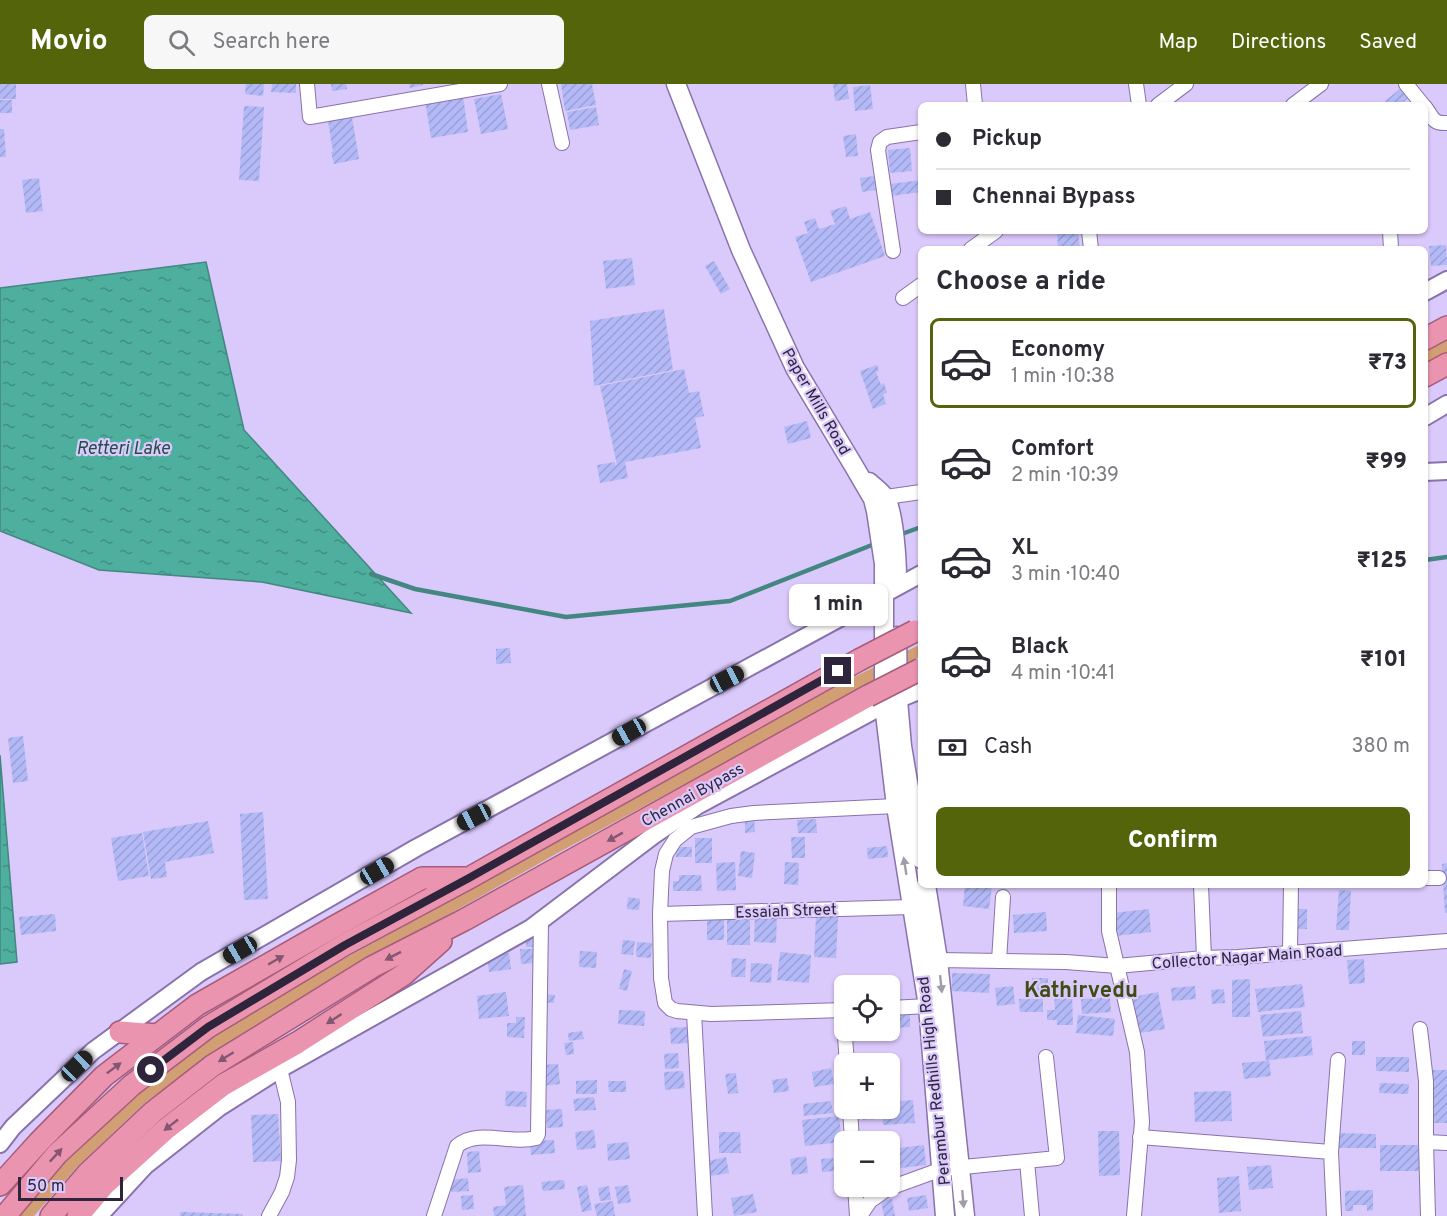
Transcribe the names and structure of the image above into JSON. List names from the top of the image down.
{
  "streets": {
    "highway": ["Chennai Bypass"],
    "main road": ["Paper Mills Road", "Perambur Redhills High Road"],
    "street": ["Essaiah Street", "Collector Nagar Main Road"]
  },
  "crossings": [
    ["Chennai Bypass", "Perambur Redhills High Road"],
    ["Essaiah Street", "Perambur Redhills High Road"],
    ["Collector Nagar Main Road", "Perambur Redhills High Road"]
  ],
  "districts": ["Kathirvedu"],
  "water": ["Retteri Lake"],
  "scale_bar": "50 m",
  "page": {
    "header": "Movio",
    "search": "Search here",
    "nav": ["Map", "Directions", "Saved"],
    "banner": ["Pickup", "Chennai Bypass"],
    "heading": "Choose a ride",
    "list": [
      {
        "name": "Economy",
        "note": "1 min · 10:38",
        "value": "₹73"
      },
      {
        "name": "Comfort",
        "note": "2 min · 10:39",
        "value": "₹99"
      },
      {
        "name": "XL",
        "note": "3 min · 10:40",
        "value": "₹125"
      },
      {
        "name": "Black",
        "note": "4 min · 10:41",
        "value": "₹101"
      }
    ],
    "bubble": "1 min",
    "pay": ["Cash", "380 m"],
    "buttons": "Confirm",
    "map_buttons": ["+", "−"],
    "scale": "50 m"
  }
}
